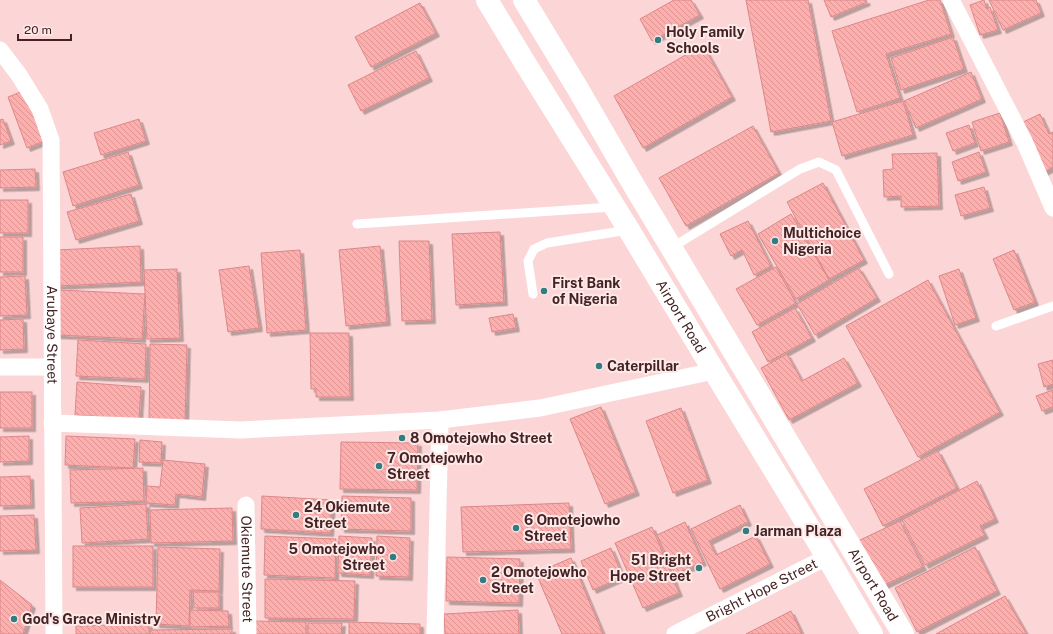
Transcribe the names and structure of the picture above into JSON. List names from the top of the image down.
{
  "streets": {
    "main road": ["Airport Road"],
    "street": ["Arubaye Street", "Okiemute Street", "Bright Hope Street"]
  },
  "crossings": [
    ["Airport Road", "Bright Hope Street"]
  ],
  "places": [
    "Holy Family Schools",
    "Multichoice Nigeria",
    "First Bank of Nigeria",
    "Caterpillar",
    "8 Omotejowho Street",
    "7 Omotejowho Street",
    "24 Okiemute Street",
    "6 Omotejowho Street",
    "Jarman Plaza",
    "5 Omotejowho Street",
    "51 Bright Hope Street",
    "2 Omotejowho Street",
    "God's Grace Ministry"
  ],
  "scale_bar": "20 m"
}
